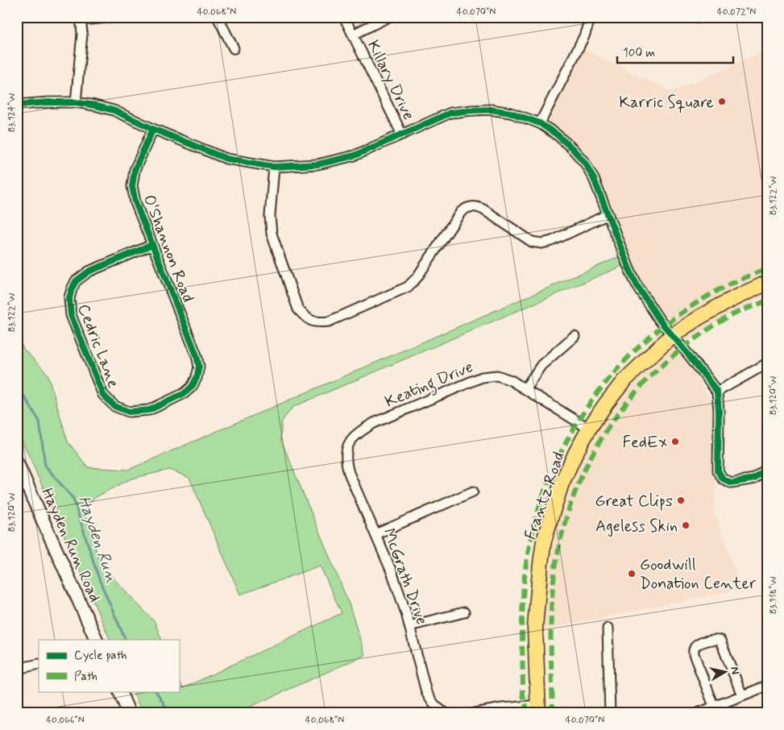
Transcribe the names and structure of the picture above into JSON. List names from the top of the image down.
{
  "streets": {
    "main road": ["Frantz Road", "Hayden Run Road"],
    "street": [
      "Killary Drive",
      "O'Shannon Road",
      "Cedric Lane",
      "Keating Drive",
      "McGrath Drive"
    ]
  },
  "crossings": [
    ["O'Shannon Road", "Cedric Lane"],
    ["Keating Drive", "Frantz Road"],
    ["Keating Drive", "McGrath Drive"]
  ],
  "water": ["Hayden Run"],
  "places": [
    "Karric Square",
    "FedEx",
    "Great Clips",
    "Ageless Skin",
    "Goodwill Donation Center"
  ],
  "legend": ["Cycle path", "Path"],
  "scale_bar": "100 m",
  "north": "right",
  "coordinates": [
    "40.068°N",
    "40.070°N",
    "40.072°N",
    "83.124°W",
    "83.122°W",
    "83.120°W",
    "83.118°W",
    "40.066°N"
  ]
}
